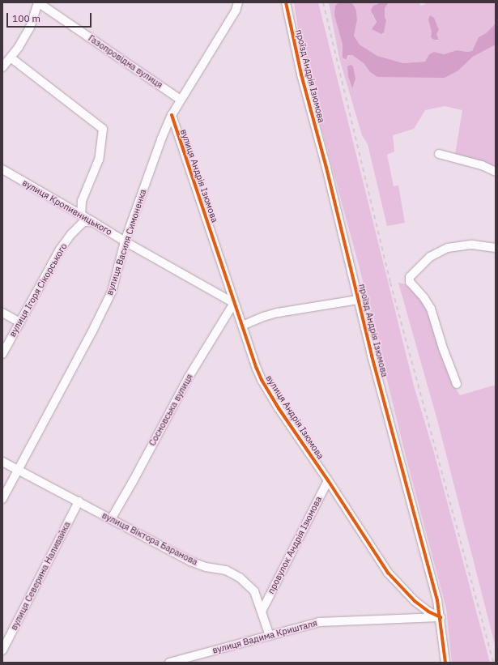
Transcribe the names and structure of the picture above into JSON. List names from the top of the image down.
{
  "streets": {
    "street": [
      "Газопровідна вулиця",
      "проїзд Андрія Ізюмова",
      "вулиця Андрія Ізюмова",
      "вулиця Кропивницького",
      "вулиця Василя Симоненка",
      "вулиця Ігоря Сікорського",
      "Сосновська вулиця",
      "вулиця Віктора Баранова",
      "провулок Андрія Ізюмова",
      "вулиця Северина Наливайка",
      "вулиця Вадима Кришталя"
    ]
  },
  "crossings": [
    ["Газопровідна вулиця", "вулиця Василя Симоненка"],
    ["проїзд Андрія Ізюмова", "вулиця Андрія Ізюмова"],
    ["проїзд Андрія Ізюмова", "вулиця Вадима Кришталя"],
    ["вулиця Андрія Ізюмова", "вулиця Кропивницького"],
    ["вулиця Андрія Ізюмова", "вулиця Василя Симоненка"],
    ["вулиця Андрія Ізюмова", "Сосновська вулиця"],
    ["вулиця Андрія Ізюмова", "провулок Андрія Ізюмова"],
    ["вулиця Андрія Ізюмова", "вулиця Вадима Кришталя"],
    ["вулиця Кропивницького", "вулиця Василя Симоненка"],
    ["вулиця Кропивницького", "вулиця Ігоря Сікорського"],
    ["вулиця Кропивницького", "Сосновська вулиця"],
    ["вулиця Василя Симоненка", "вулиця Віктора Баранова"],
    ["Сосновська вулиця", "вулиця Віктора Баранова"],
    ["вулиця Віктора Баранова", "провулок Андрія Ізюмова"],
    ["вулиця Віктора Баранова", "вулиця Северина Наливайка"],
    ["вулиця Віктора Баранова", "вулиця Вадима Кришталя"]
  ],
  "scale_bar": "100 m"
}
